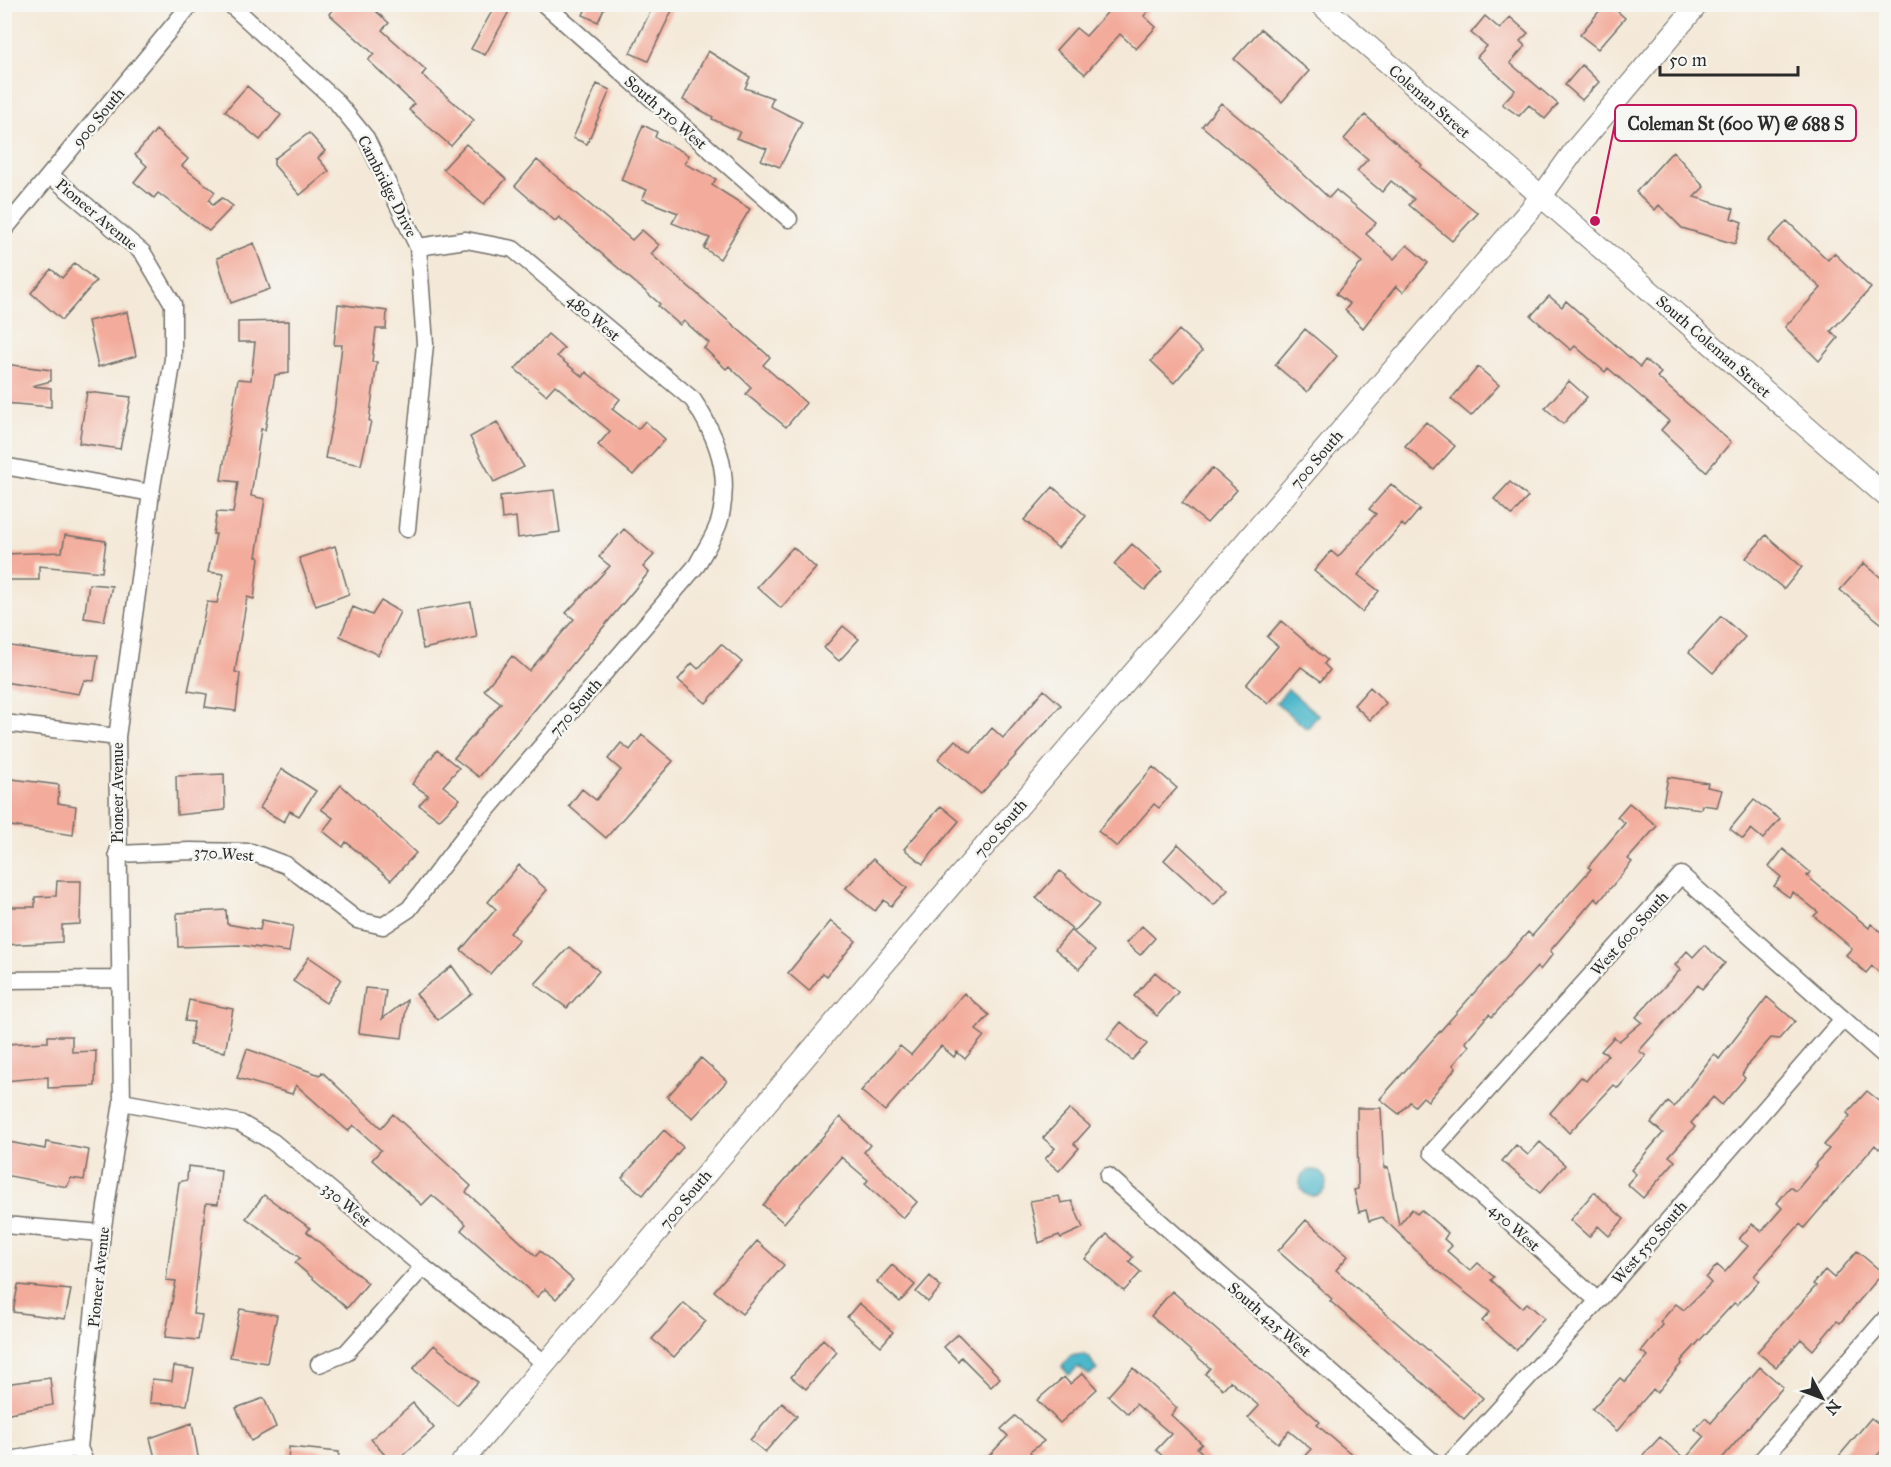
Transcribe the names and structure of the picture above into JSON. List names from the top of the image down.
{
  "streets": {
    "street": [
      "Coleman Street",
      "South 510 West",
      "900 South",
      "Cambridge Drive",
      "Pioneer Avenue",
      "480 West",
      "South Coleman Street",
      "700 South",
      "770 South",
      "370 West",
      "West 600 South",
      "330 West",
      "450 West",
      "West 550 South",
      "South 425 West"
    ]
  },
  "crossings": [
    ["Coleman Street", "South Coleman Street"],
    ["Coleman Street", "700 South"],
    ["900 South", "Pioneer Avenue"],
    ["Cambridge Drive", "480 West"],
    ["Pioneer Avenue", "370 West"],
    ["Pioneer Avenue", "330 West"],
    ["480 West", "770 South"],
    ["South Coleman Street", "700 South"],
    ["700 South", "330 West"],
    ["770 South", "370 West"],
    ["West 600 South", "450 West"],
    ["West 600 South", "West 550 South"],
    ["450 West", "West 550 South"]
  ],
  "places": ["Coleman St (600 W) @ 688 S"],
  "scale_bar": "50 m",
  "north": "bottom right"
}
